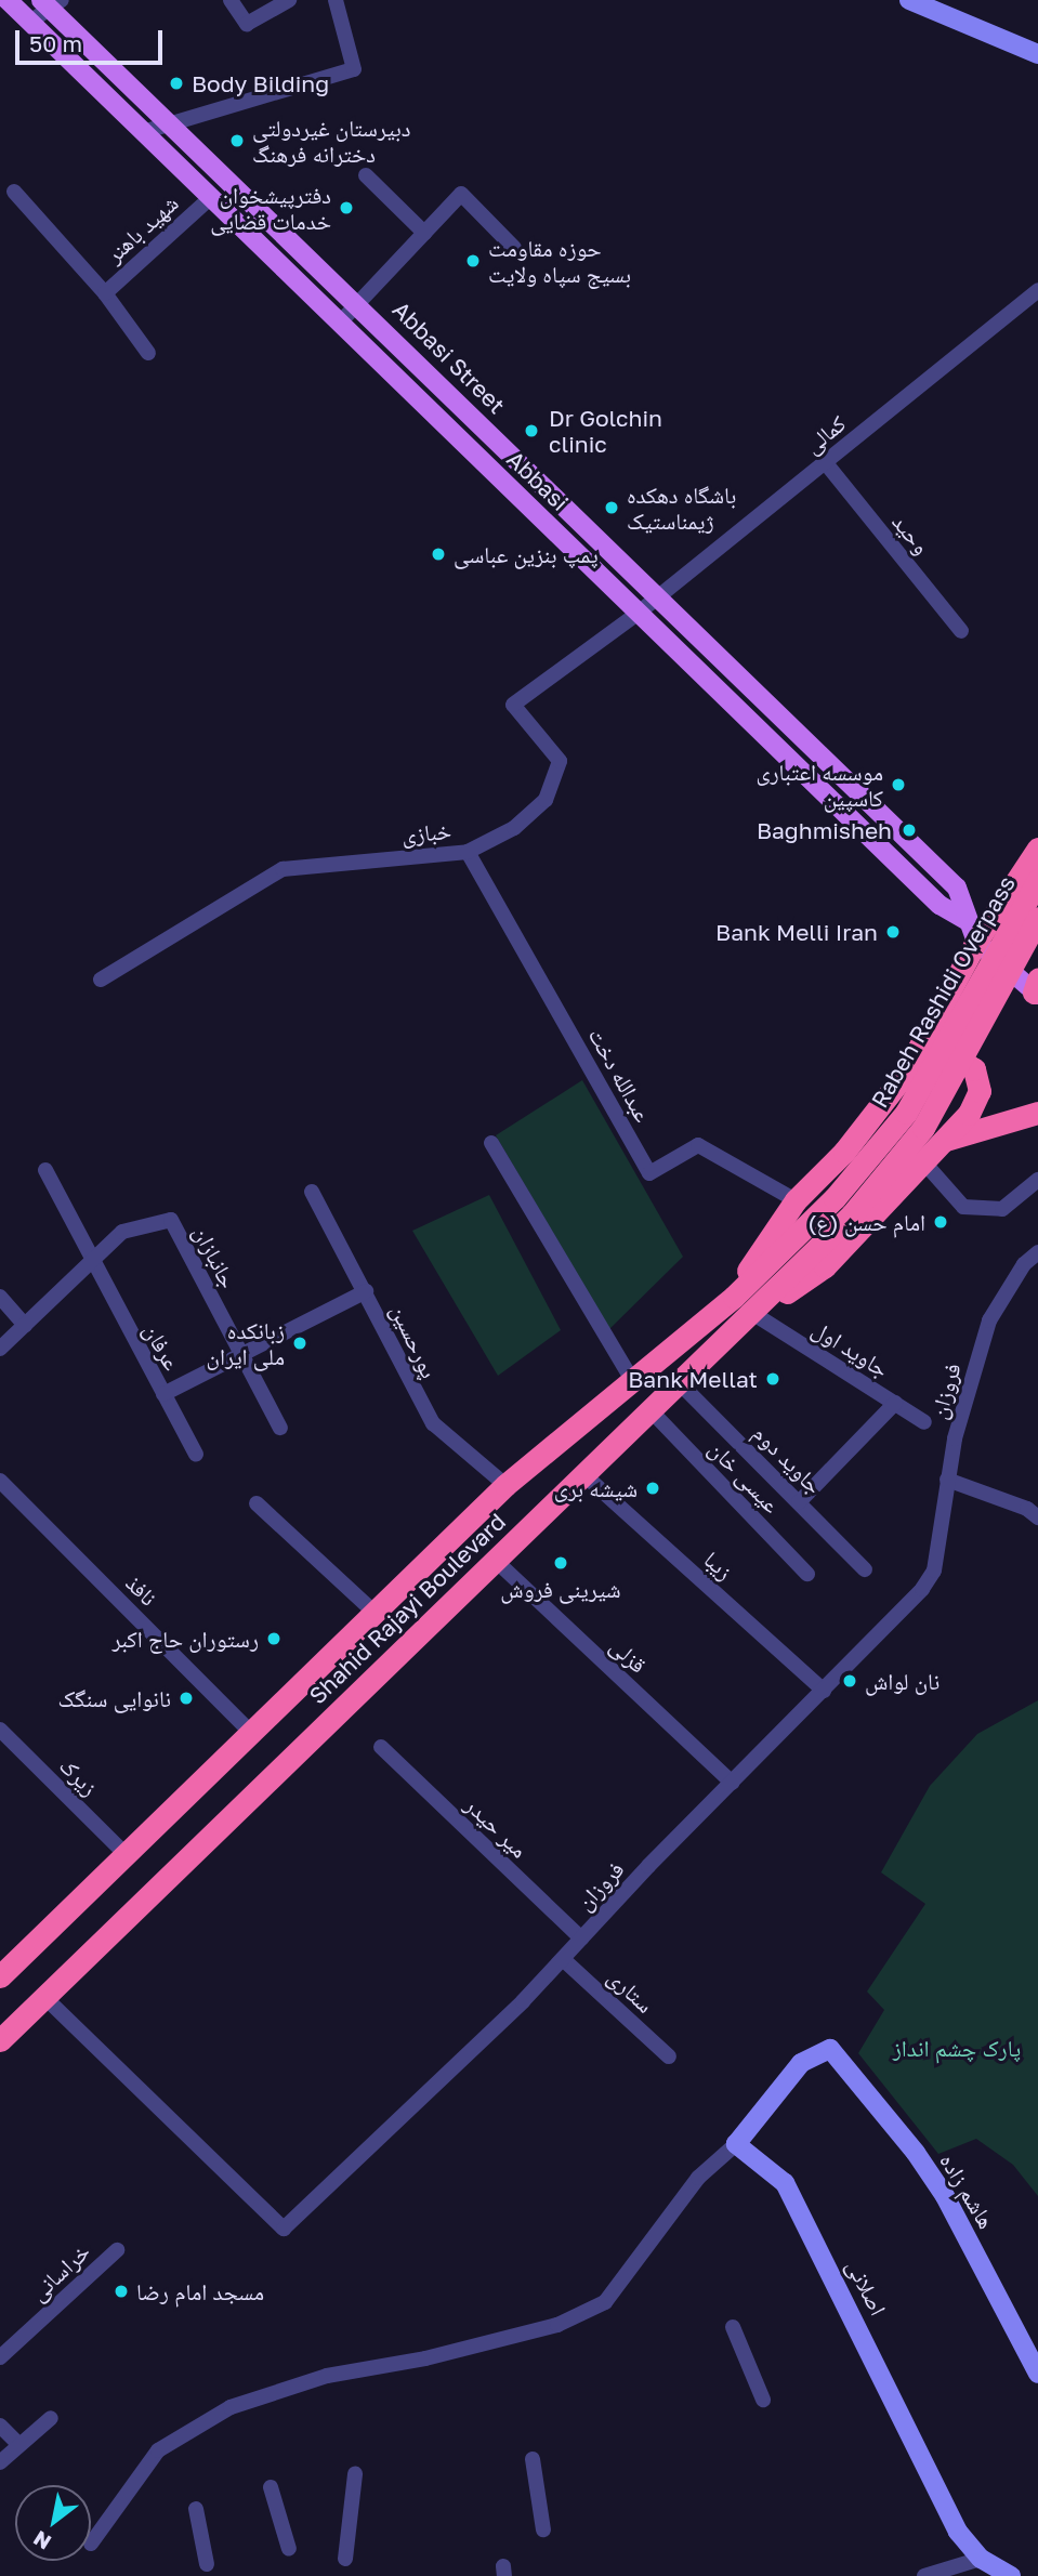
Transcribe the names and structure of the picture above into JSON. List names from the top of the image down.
{
  "streets": {
    "highway": ["Rabeh Rashidi Overpass", "Shahid Rajayi Boulevard"],
    "main road": ["Abbasi Street", "Abbasi"],
    "street": [
      "شهید باهنر",
      "کمالی",
      "وحید",
      "خبازی",
      "عبدالله دخت",
      "جانبازان",
      "پورحسین",
      "عرفان",
      "جاوید اول",
      "فروزان",
      "جاوید دوم",
      "عیسی خان",
      "زیبا",
      "نافذ",
      "قزلی",
      "زیرک",
      "میر حیدر",
      "ستاری",
      "هاشم زاده",
      "خراسانی",
      "اصلانی"
    ]
  },
  "crossings": [
    ["شهید باهنر", "Abbasi"],
    ["Abbasi Street", "کمالی"],
    ["Abbasi Street", "Abbasi"],
    ["کمالی", "Abbasi"],
    ["کمالی", "وحید"],
    ["کمالی", "خبازی"],
    ["Abbasi", "خبازی"],
    ["خبازی", "عبدالله دخت"],
    ["Rabeh Rashidi Overpass", "Shahid Rajayi Boulevard"],
    ["جانبازان", "عرفان"],
    ["پورحسین", "Shahid Rajayi Boulevard"],
    ["جاوید اول", "Shahid Rajayi Boulevard"],
    ["فروزان", "زیبا"],
    ["فروزان", "Shahid Rajayi Boulevard"],
    ["فروزان", "قزلی"],
    ["فروزان", "میر حیدر"],
    ["فروزان", "ستاری"],
    ["جاوید دوم", "Shahid Rajayi Boulevard"],
    ["عیسی خان", "Shahid Rajayi Boulevard"],
    ["زیبا", "Shahid Rajayi Boulevard"],
    ["نافذ", "Shahid Rajayi Boulevard"],
    ["Shahid Rajayi Boulevard", "قزلی"],
    ["Shahid Rajayi Boulevard", "زیرک"],
    ["هاشم زاده", "اصلانی"]
  ],
  "parks": ["پارک چشم انداز"],
  "places": [
    "Body Bilding",
    "دبیرستان غیردولتی دخترانه فرهنگ",
    "دفترپیشخوان خدمات قضایی",
    "حوزه مقاومت بسیج سپاه ولایت",
    "Dr Golchin clinic",
    "باشگاه دهکده ژیمناستیک",
    "پمپ بنزین عباسی",
    "موسسه اعتباری کاسپین",
    "Baghmisheh",
    "Bank Melli Iran",
    "امام حسن (ع)",
    "زبانکده ملی ایران",
    "Bank Mellat",
    "شیشه بری",
    "شیرینی فروش",
    "رستوران حاج اکبر",
    "نان لواش",
    "نانوایی سنگک",
    "مسجد امام رضا"
  ],
  "scale_bar": "50 m",
  "north": "bottom left"
}
